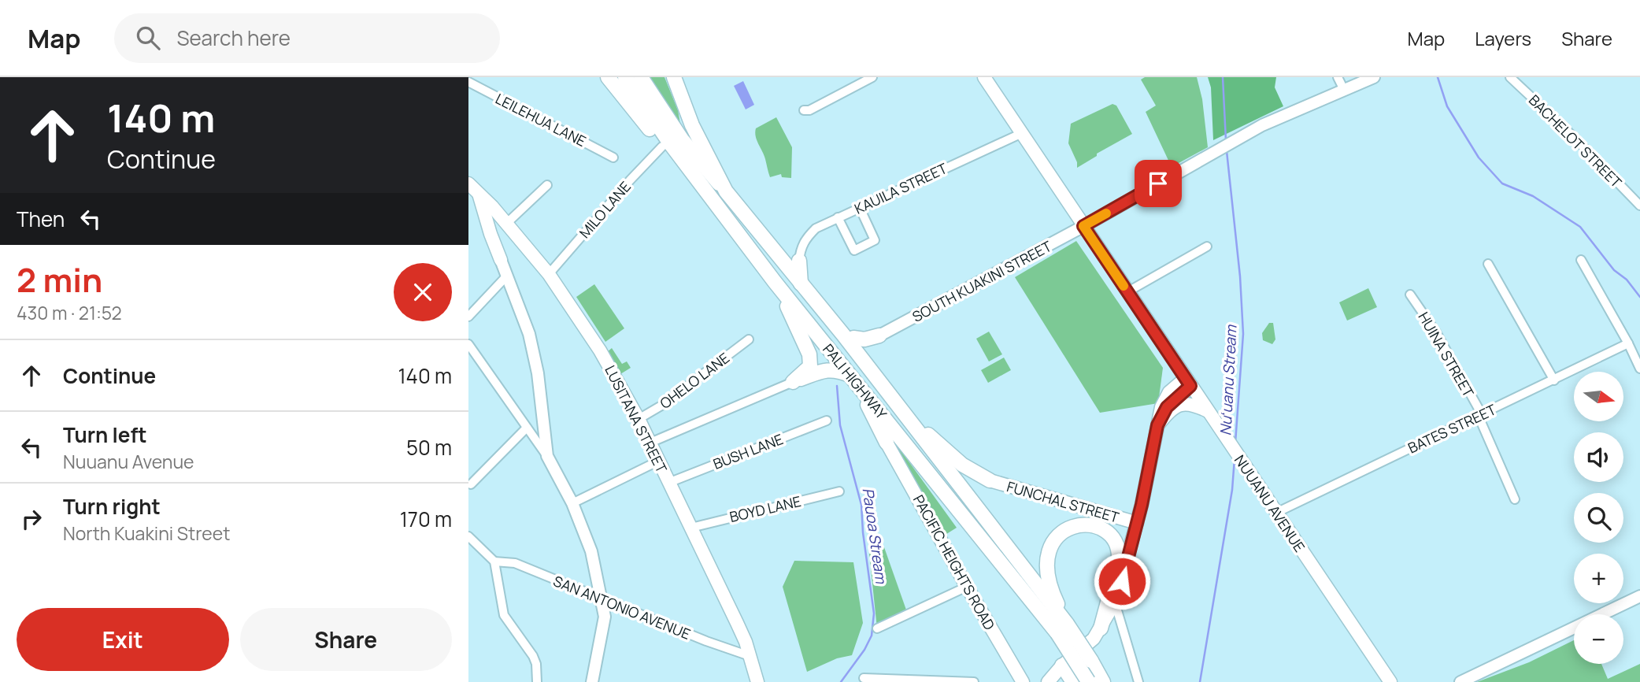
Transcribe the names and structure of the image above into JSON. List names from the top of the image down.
{
  "streets": {
    "main road": [
      "PALI HIGHWAY",
      "LUSITANA STREET",
      "FUNCHAL STREET",
      "NUUANU AVENUE",
      "PACIFIC HEIGHTS ROAD"
    ],
    "street": [
      "LEILEHUA LANE",
      "BACHELOT STREET",
      "KAUILA STREET",
      "MILO LANE",
      "SOUTH KUAKINI STREET",
      "HUINA STREET",
      "OHELO LANE",
      "BATES STREET",
      "BUSH LANE",
      "BOYD LANE",
      "SAN ANTONIO AVENUE"
    ]
  },
  "crossings": [
    ["KAUILA STREET", "NUUANU AVENUE"],
    ["MILO LANE", "LUSITANA STREET"],
    ["SOUTH KUAKINI STREET", "NUUANU AVENUE"],
    ["HUINA STREET", "BATES STREET"],
    ["OHELO LANE", "LUSITANA STREET"],
    ["LUSITANA STREET", "BUSH LANE"],
    ["LUSITANA STREET", "BOYD LANE"],
    ["LUSITANA STREET", "SAN ANTONIO AVENUE"],
    ["BATES STREET", "NUUANU AVENUE"]
  ],
  "water": ["Nuʻuanu Stream", "Pauoa Stream"],
  "north": "right",
  "page": {
    "header": "Map",
    "search": "Search here",
    "nav": ["Map", "Layers", "Share"],
    "turn": ["140 m", "Continue"],
    "then": "Then",
    "heading": ["2 min", "430 m · 21:52"],
    "list": [
      {
        "name": "Continue",
        "value": "140 m"
      },
      {
        "name": "Turn left",
        "note": "Nuuanu Avenue",
        "value": "50 m"
      },
      {
        "name": "Turn right",
        "note": "North Kuakini Street",
        "value": "170 m"
      }
    ],
    "map_buttons": ["+", "−"],
    "buttons": ["Exit", "Share"]
  }
}
